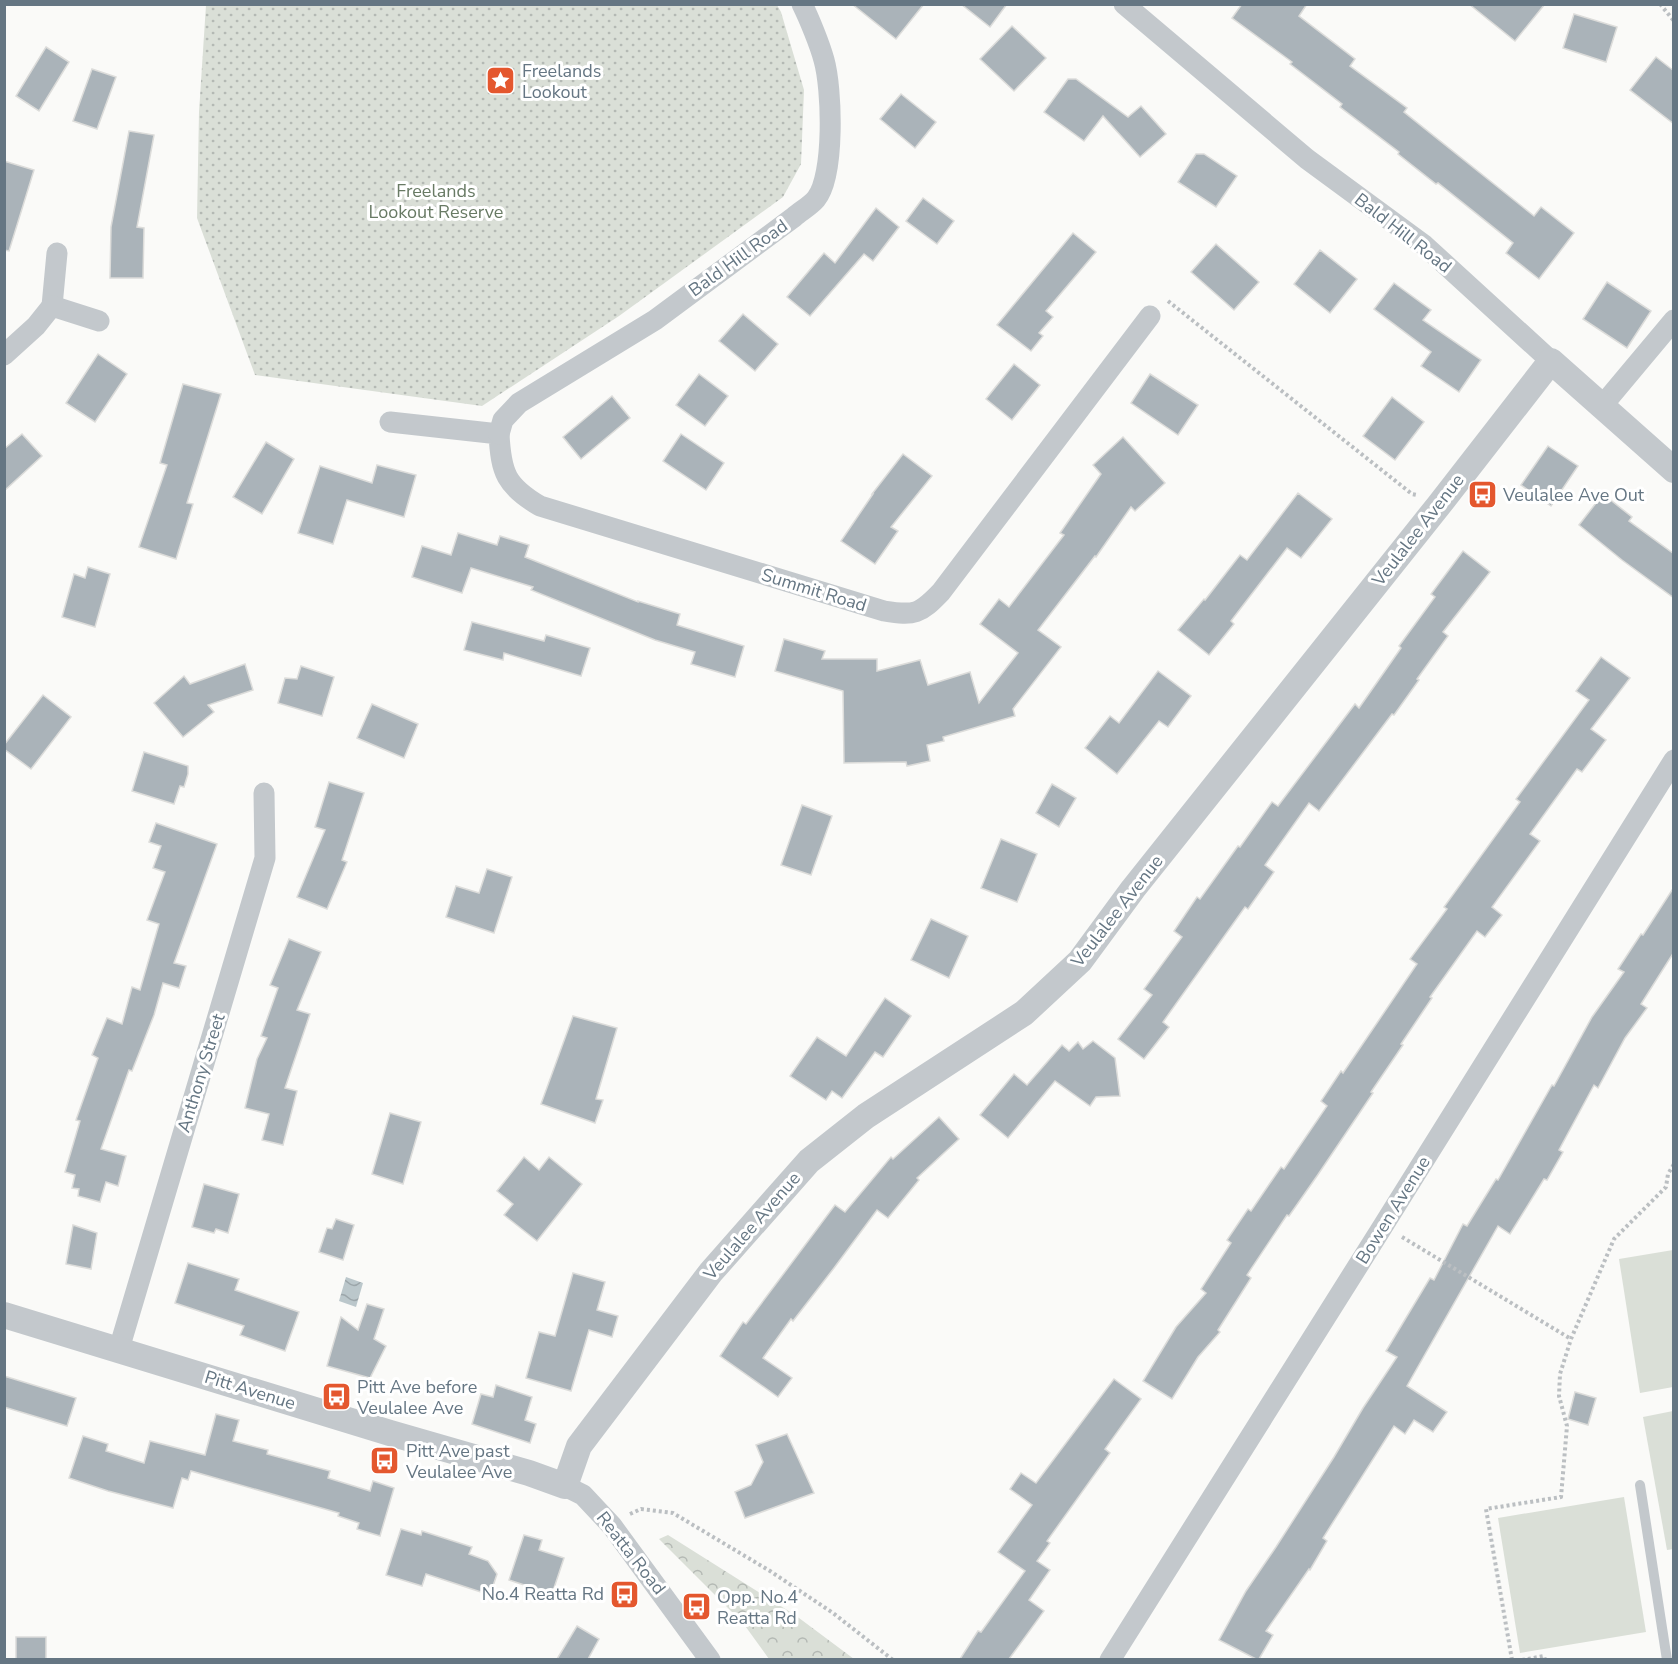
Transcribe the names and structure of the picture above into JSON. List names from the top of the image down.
{
  "streets": {
    "street": [
      "Bald Hill Road",
      "Veulalee Avenue",
      "Summit Road",
      "Anthony Street",
      "Bowen Avenue",
      "Pitt Avenue",
      "Reatta Road"
    ]
  },
  "crossings": [
    ["Bald Hill Road", "Veulalee Avenue"],
    ["Bald Hill Road", "Summit Road"],
    ["Veulalee Avenue", "Pitt Avenue"],
    ["Veulalee Avenue", "Reatta Road"],
    ["Anthony Street", "Pitt Avenue"],
    ["Pitt Avenue", "Reatta Road"]
  ],
  "parks": ["Freelands Lookout Reserve"],
  "places": {
    "place": ["Freelands Lookout"],
    "bus stop": [
      "Veulalee Ave Out",
      "Pitt Ave before Veulalee Ave",
      "Pitt Ave past Veulalee Ave",
      "No.4 Reatta Rd",
      "Opp. No.4 Reatta Rd"
    ]
  }
}
